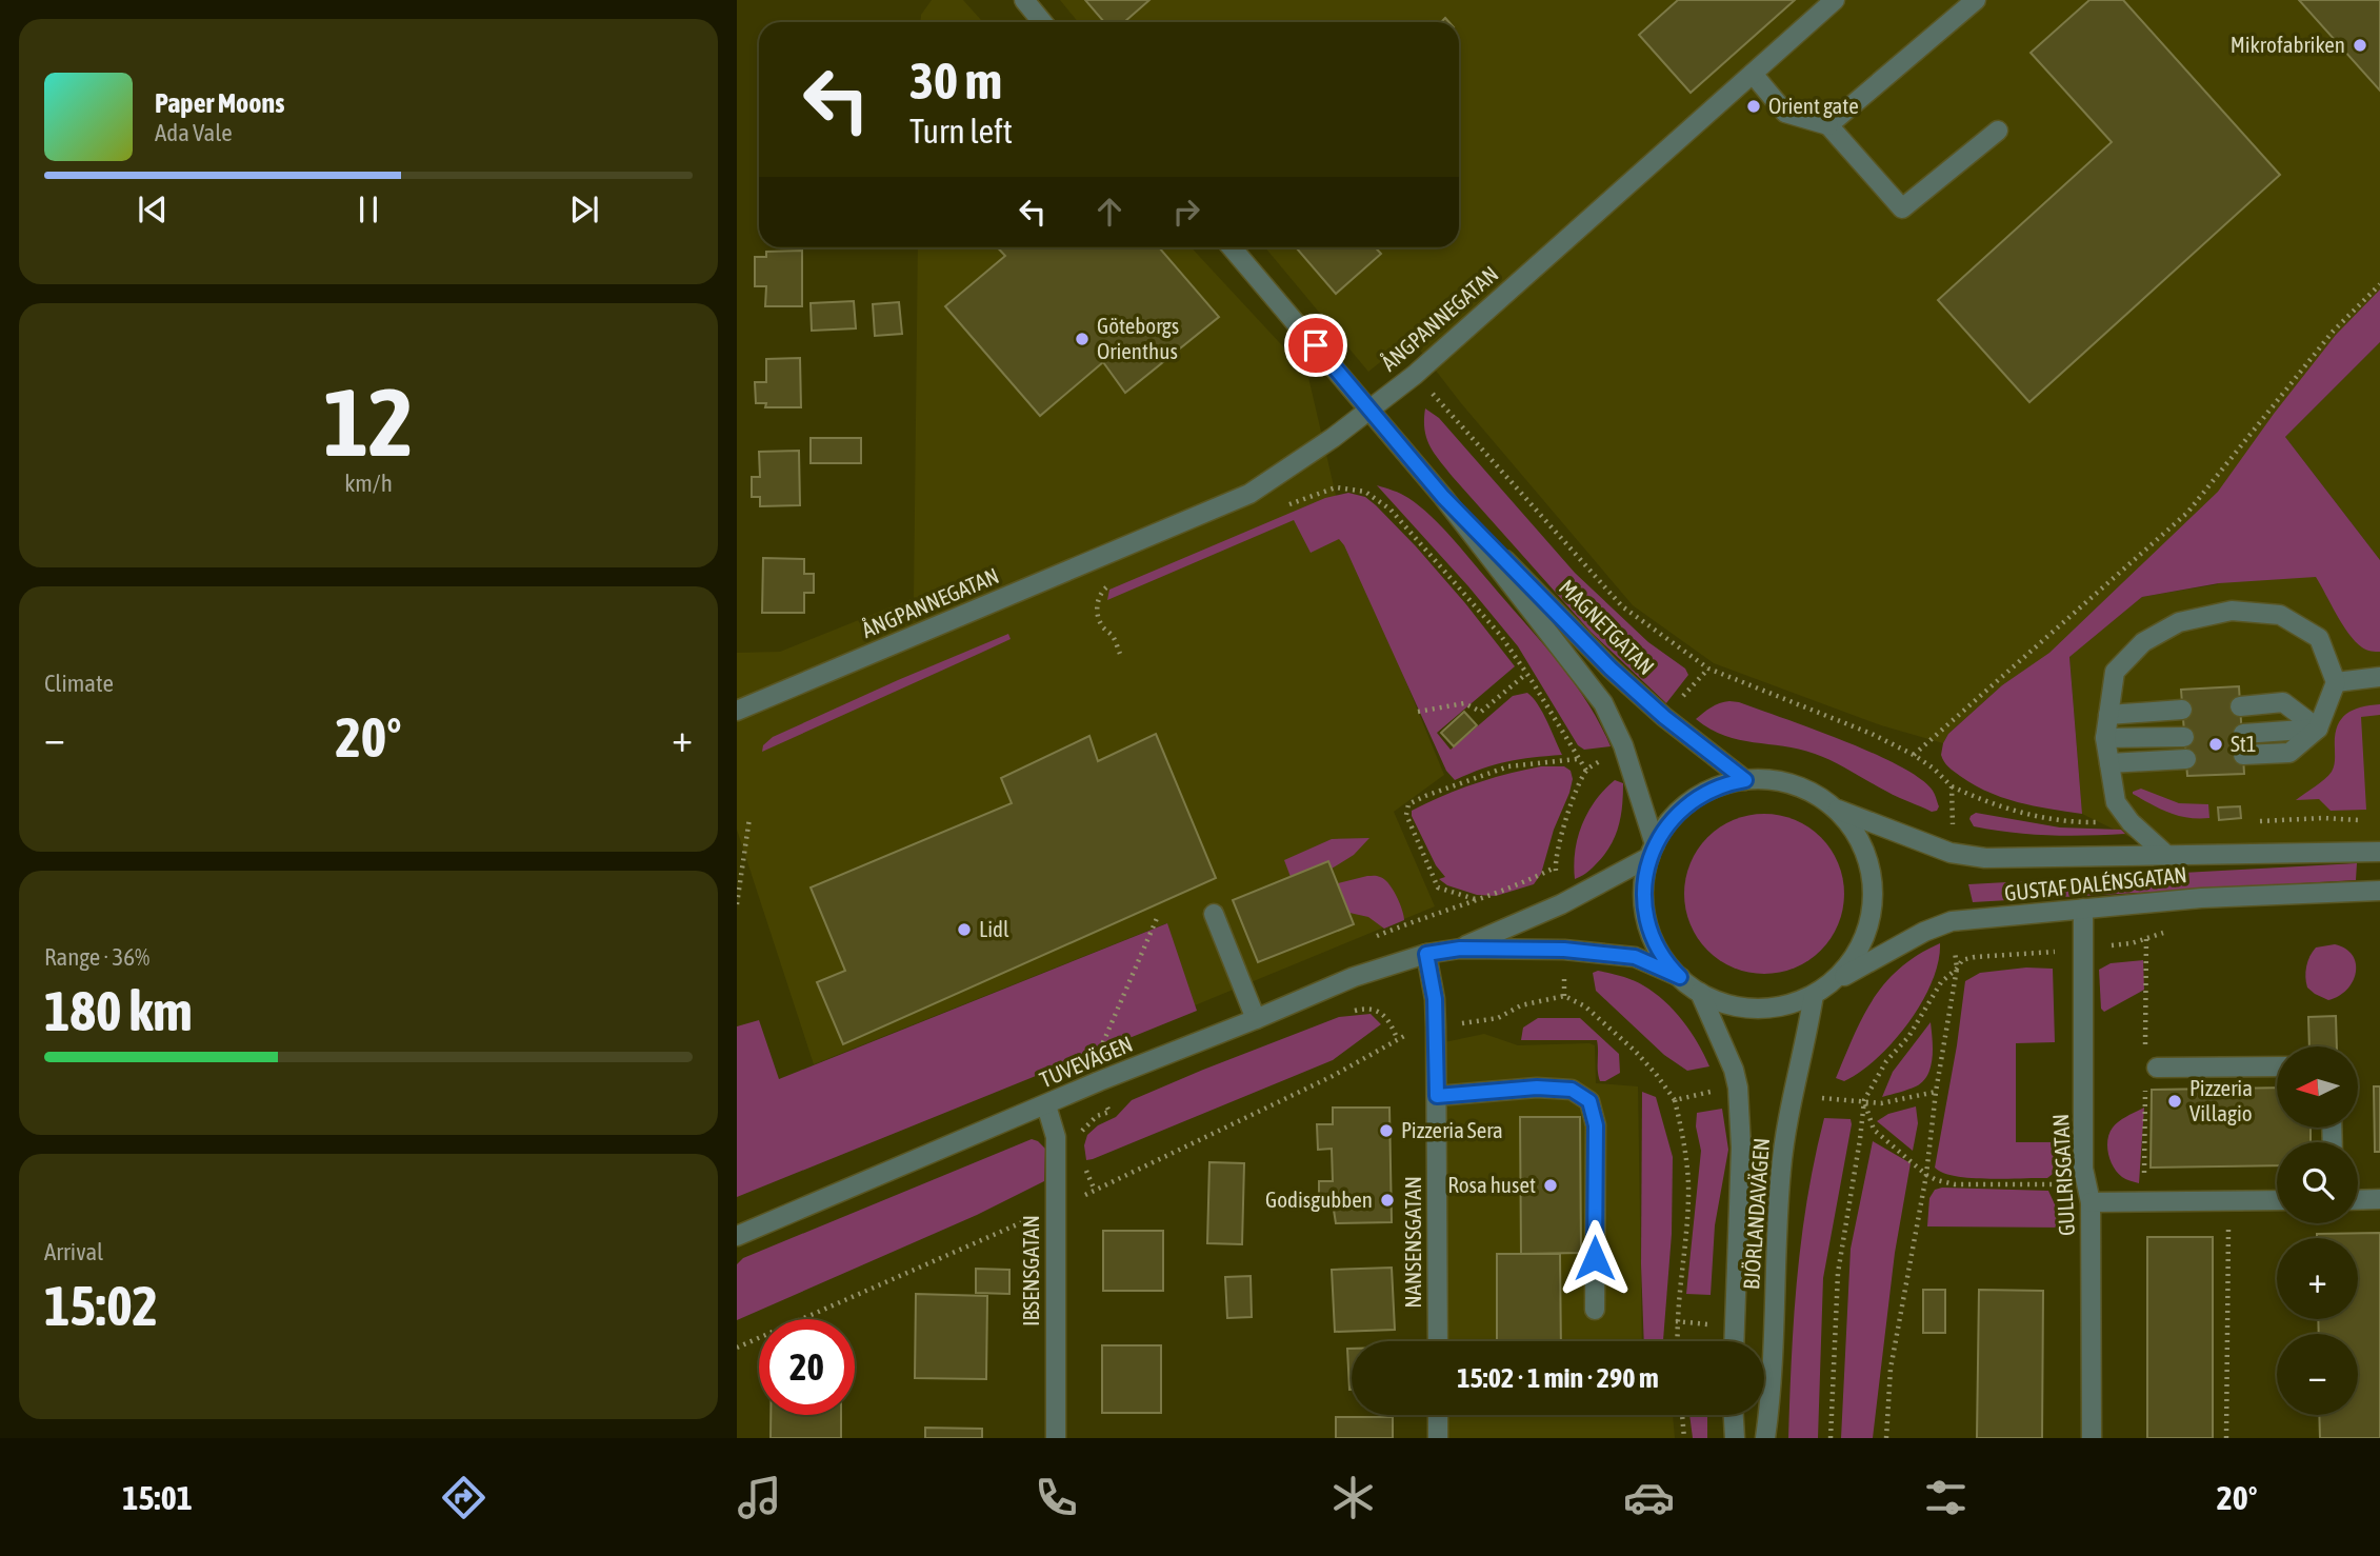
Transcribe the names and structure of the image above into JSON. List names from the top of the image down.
{
  "streets": {
    "street": [
      "ÅNGPANNEGATAN",
      "MAGNETGATAN",
      "GUSTAF DALÉNSGATAN",
      "TUVEVÄGEN",
      "GULLRISGATAN",
      "BJÖRLANDAVÄGEN",
      "NANSENSGATAN",
      "IBSENSGATAN"
    ]
  },
  "crossings": [
    ["ÅNGPANNEGATAN", "MAGNETGATAN"],
    ["MAGNETGATAN", "GUSTAF DALÉNSGATAN"],
    ["MAGNETGATAN", "TUVEVÄGEN"],
    ["MAGNETGATAN", "BJÖRLANDAVÄGEN"],
    ["GUSTAF DALÉNSGATAN", "TUVEVÄGEN"],
    ["GUSTAF DALÉNSGATAN", "GULLRISGATAN"],
    ["GUSTAF DALÉNSGATAN", "BJÖRLANDAVÄGEN"],
    ["TUVEVÄGEN", "BJÖRLANDAVÄGEN"],
    ["TUVEVÄGEN", "NANSENSGATAN"],
    ["TUVEVÄGEN", "IBSENSGATAN"]
  ],
  "places": [
    "Mikrofabriken",
    "Orient gate",
    "Göteborgs Orienthus",
    "St1",
    "Lidl",
    "Pizzeria Villagio",
    "Pizzeria Sera",
    "Rosa huset",
    "Godisgubben"
  ],
  "north": "left",
  "page": {
    "turn": ["30 m", "Turn left"],
    "song": ["Paper Moons", "Ada Vale"],
    "tile": [
      ["12", "km/h"],
      "Climate",
      ["Range · 36%", "180 km"],
      ["Arrival", "15:02"]
    ],
    "heat": ["−", "20°", "+"],
    "map_buttons": ["+", "−"],
    "limit": "20",
    "trip": "15:02 · 1 min · 290 m",
    "tabs": ["15:01", "20°"]
  }
}
